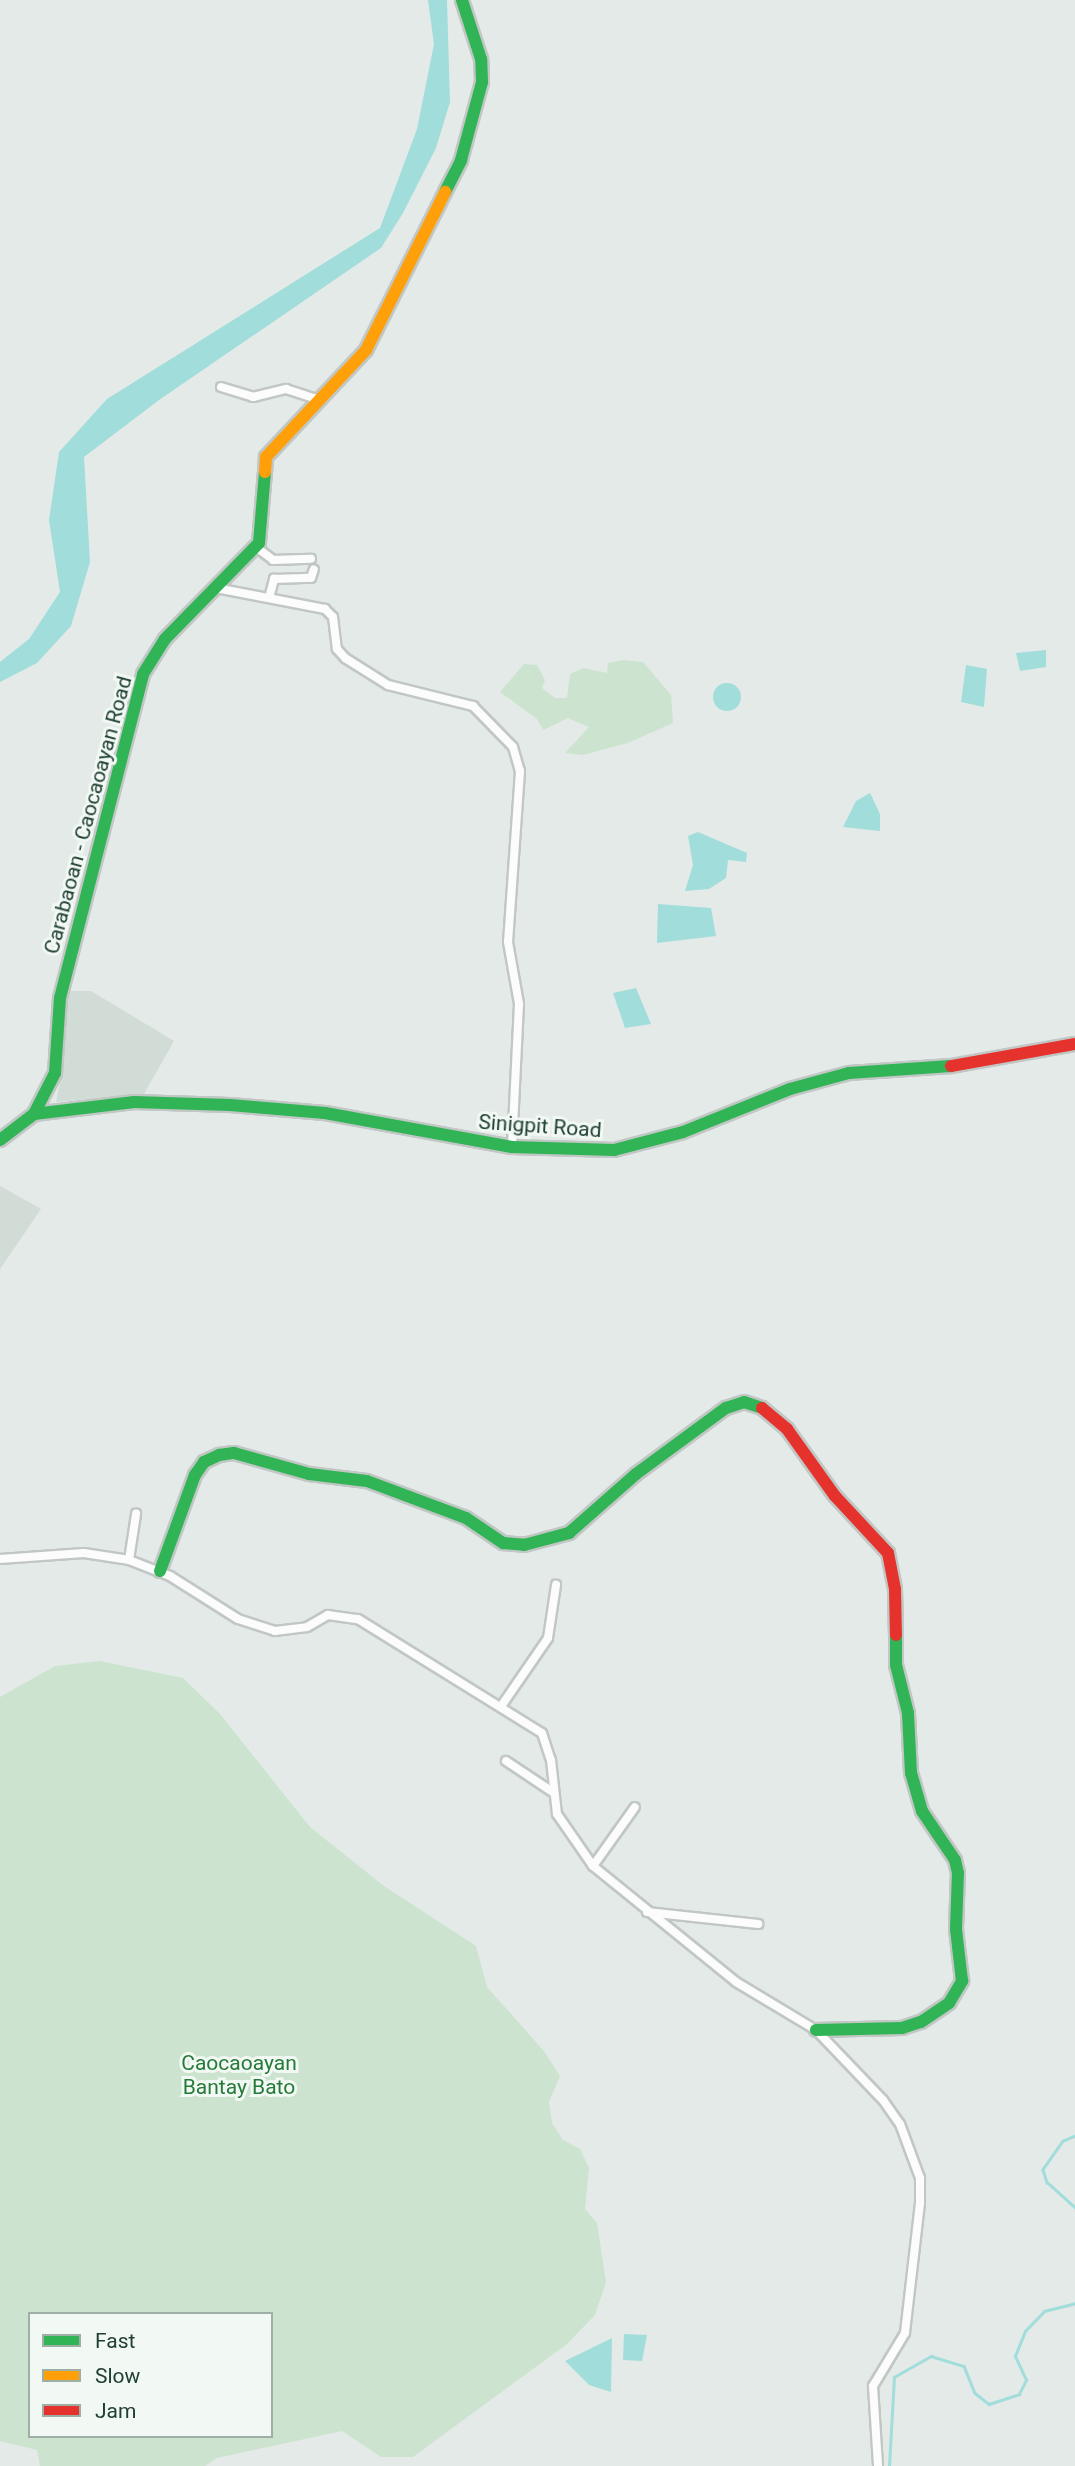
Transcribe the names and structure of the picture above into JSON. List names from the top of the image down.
{
  "streets": {
    "street": ["Carabaoan - Caocaoayan Road", "Sinigpit Road"]
  },
  "crossings": [
    ["Carabaoan - Caocaoayan Road", "Sinigpit Road"]
  ],
  "parks": ["Caocaoayan Bantay Bato"],
  "legend": ["Fast", "Slow", "Jam"]
}
